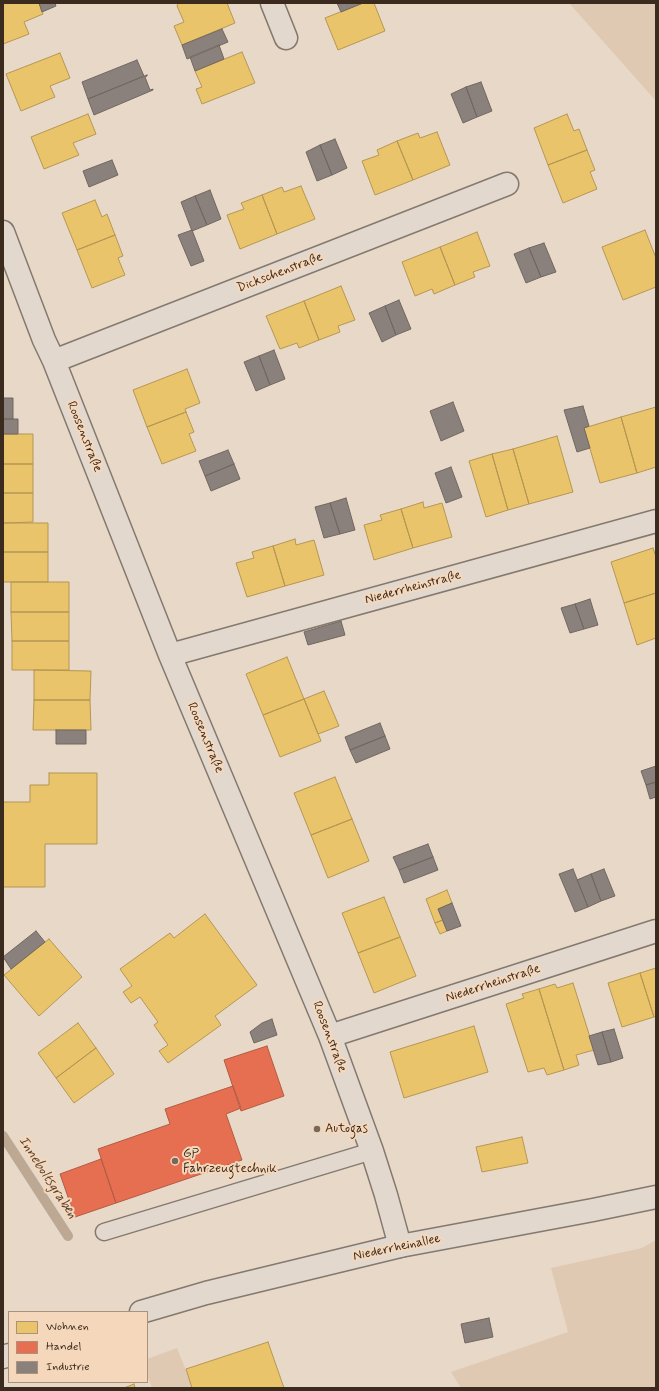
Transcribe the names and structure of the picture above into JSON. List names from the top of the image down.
{
  "streets": {
    "street": [
      "Dickschenstraße",
      "Roosenstraße",
      "Niederrheinstraße",
      "Niederrheinallee"
    ]
  },
  "crossings": [
    ["Dickschenstraße", "Roosenstraße"],
    ["Roosenstraße", "Niederrheinstraße"],
    ["Roosenstraße", "Niederrheinallee"]
  ],
  "water": ["Inneboltsgraben"],
  "places": ["Autogas", "GP Fahrzeugtechnik"],
  "legend": ["Wohnen", "Handel", "Industrie"]
}
